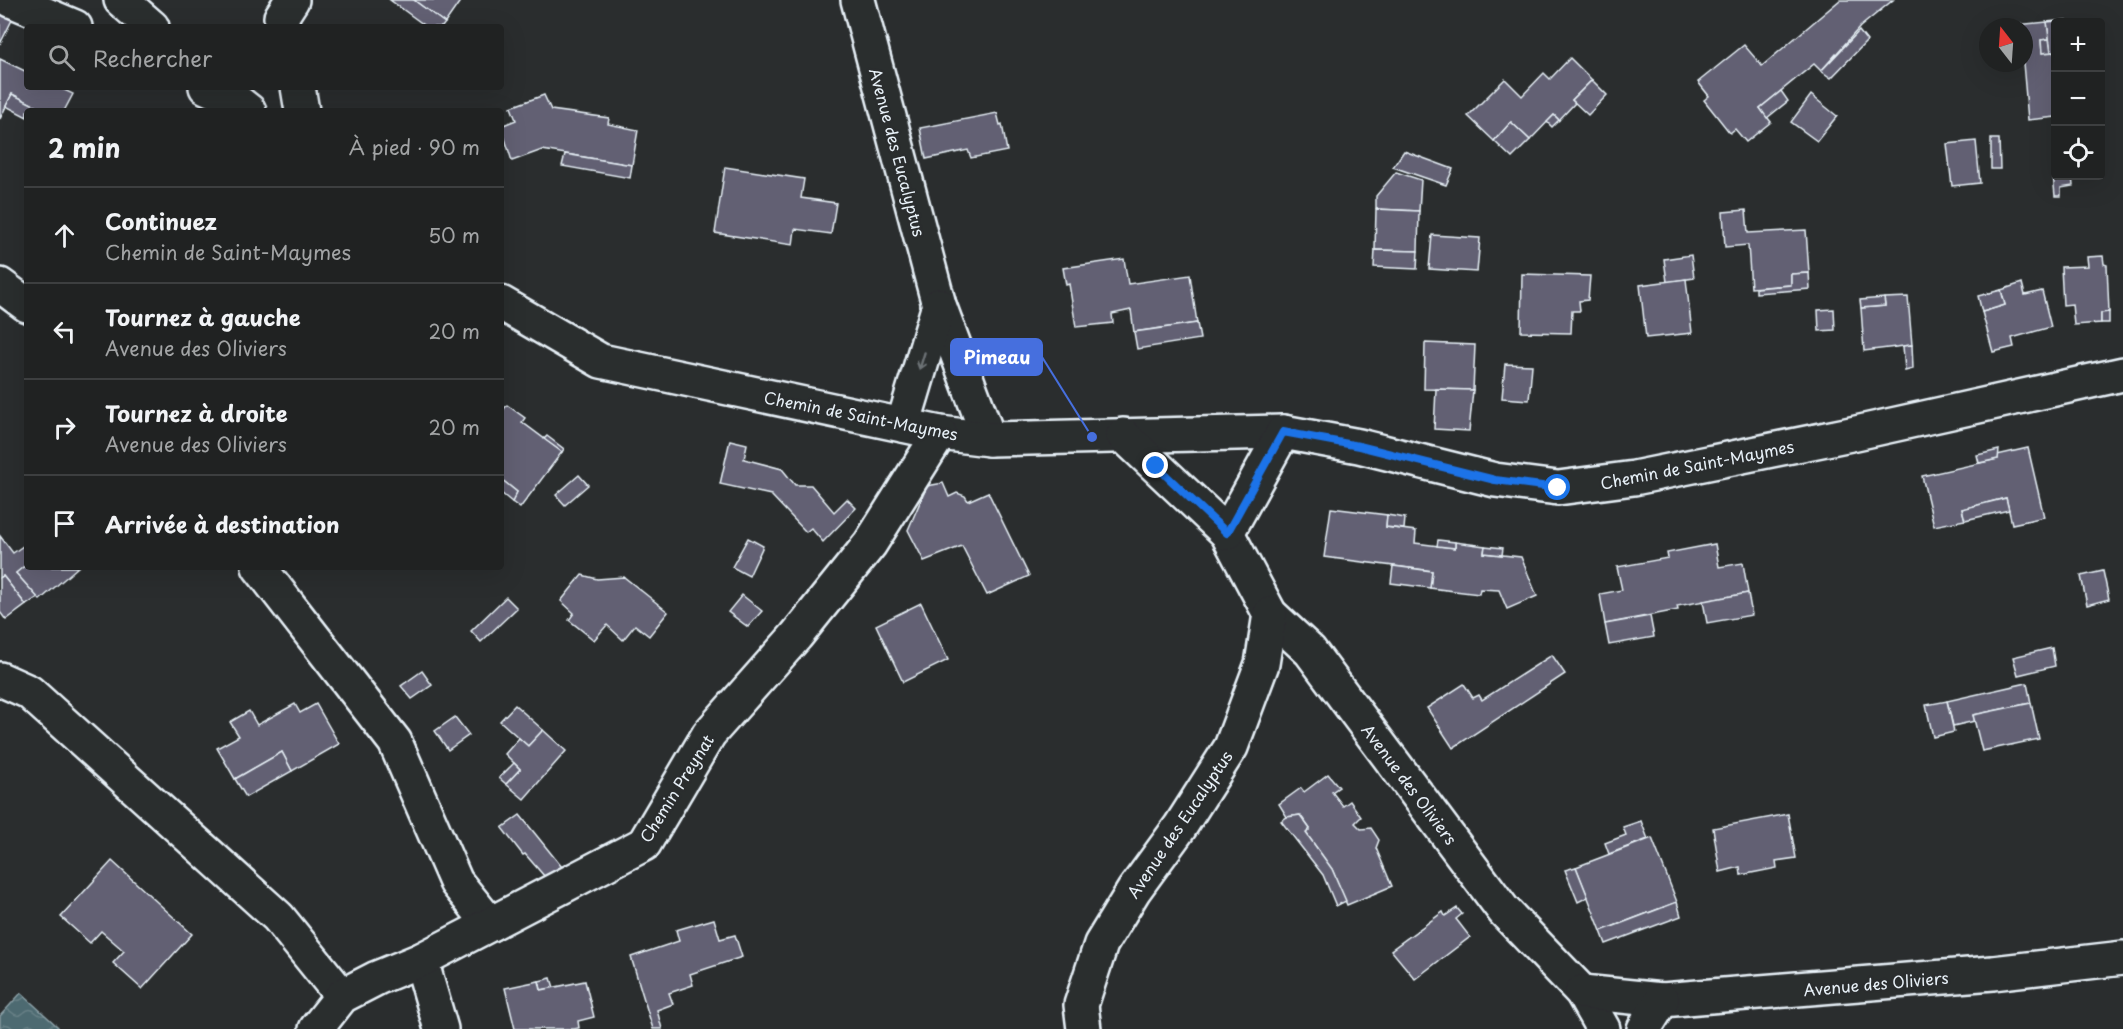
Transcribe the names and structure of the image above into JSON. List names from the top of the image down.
{
  "streets": {
    "street": [
      "Avenue des Eucalyptus",
      "Chemin de Saint-Maymes",
      "Avenue des Oliviers",
      "Chemin Preynat"
    ]
  },
  "crossings": [
    ["Avenue des Eucalyptus", "Chemin de Saint-Maymes"],
    ["Avenue des Eucalyptus", "Avenue des Oliviers"],
    ["Chemin de Saint-Maymes", "Avenue des Oliviers"],
    ["Chemin de Saint-Maymes", "Chemin Preynat"]
  ],
  "places": ["Pimeau"],
  "north": "top",
  "page": {
    "map_buttons": ["+", "−"],
    "search": "Rechercher",
    "heading": ["2 min", "À pied · 90 m"],
    "list": [
      ["Continuez", "Chemin de Saint-Maymes", "50 m"],
      ["Tournez à gauche", "Avenue des Oliviers", "20 m"],
      ["Tournez à droite", "Avenue des Oliviers", "20 m"],
      "Arrivée à destination"
    ]
  }
}
